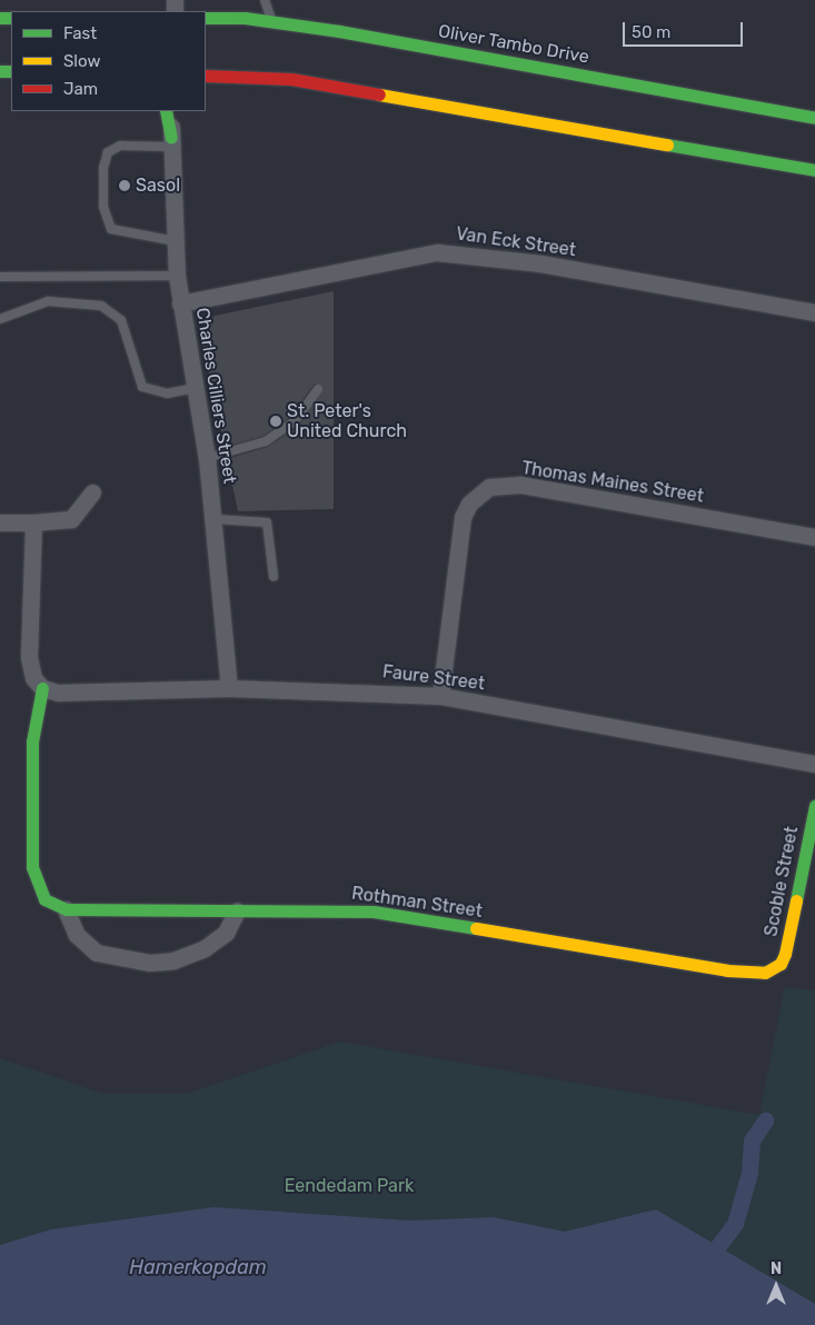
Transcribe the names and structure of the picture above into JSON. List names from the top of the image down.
{
  "streets": {
    "street": [
      "Oliver Tambo Drive",
      "Van Eck Street",
      "Charles Cilliers Street",
      "Thomas Maines Street",
      "Faure Street",
      "Scoble Street",
      "Rothman Street"
    ]
  },
  "crossings": [
    ["Van Eck Street", "Charles Cilliers Street"],
    ["Charles Cilliers Street", "Faure Street"],
    ["Thomas Maines Street", "Faure Street"],
    ["Faure Street", "Rothman Street"],
    ["Scoble Street", "Rothman Street"]
  ],
  "water": ["Hamerkopdam"],
  "parks": ["Eendedam Park"],
  "places": ["Sasol", "St. Peter's United Church"],
  "legend": ["Fast", "Slow", "Jam"],
  "scale_bar": "50 m",
  "north": "top"
}
